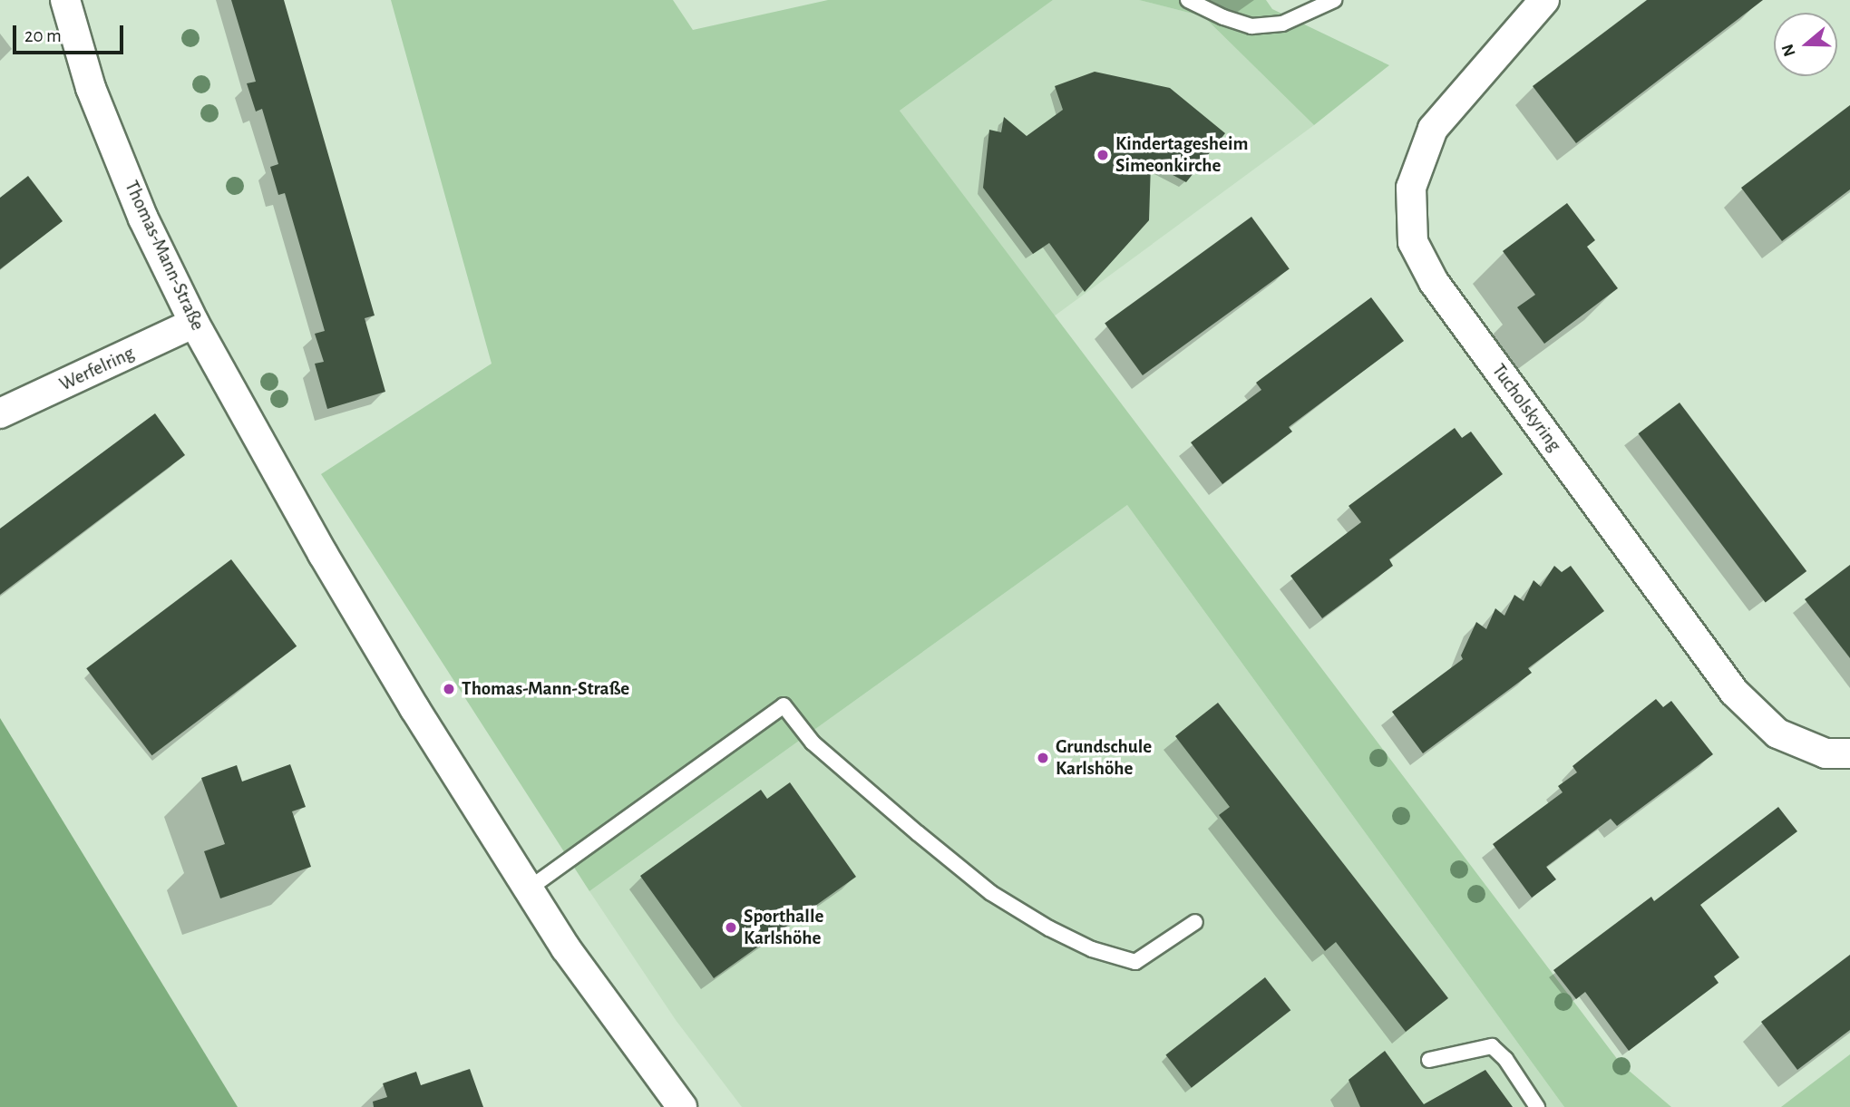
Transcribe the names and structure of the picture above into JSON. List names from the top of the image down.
{
  "streets": {
    "street": ["Thomas-Mann-Straße", "Werfelring", "Tucholskyring"]
  },
  "crossings": [
    ["Thomas-Mann-Straße", "Werfelring"]
  ],
  "places": [
    "Kindertagesheim Simeonkirche",
    "Thomas-Mann-Straße",
    "Grundschule Karlshöhe",
    "Sporthalle Karlshöhe"
  ],
  "scale_bar": "20 m",
  "north": "left"
}
